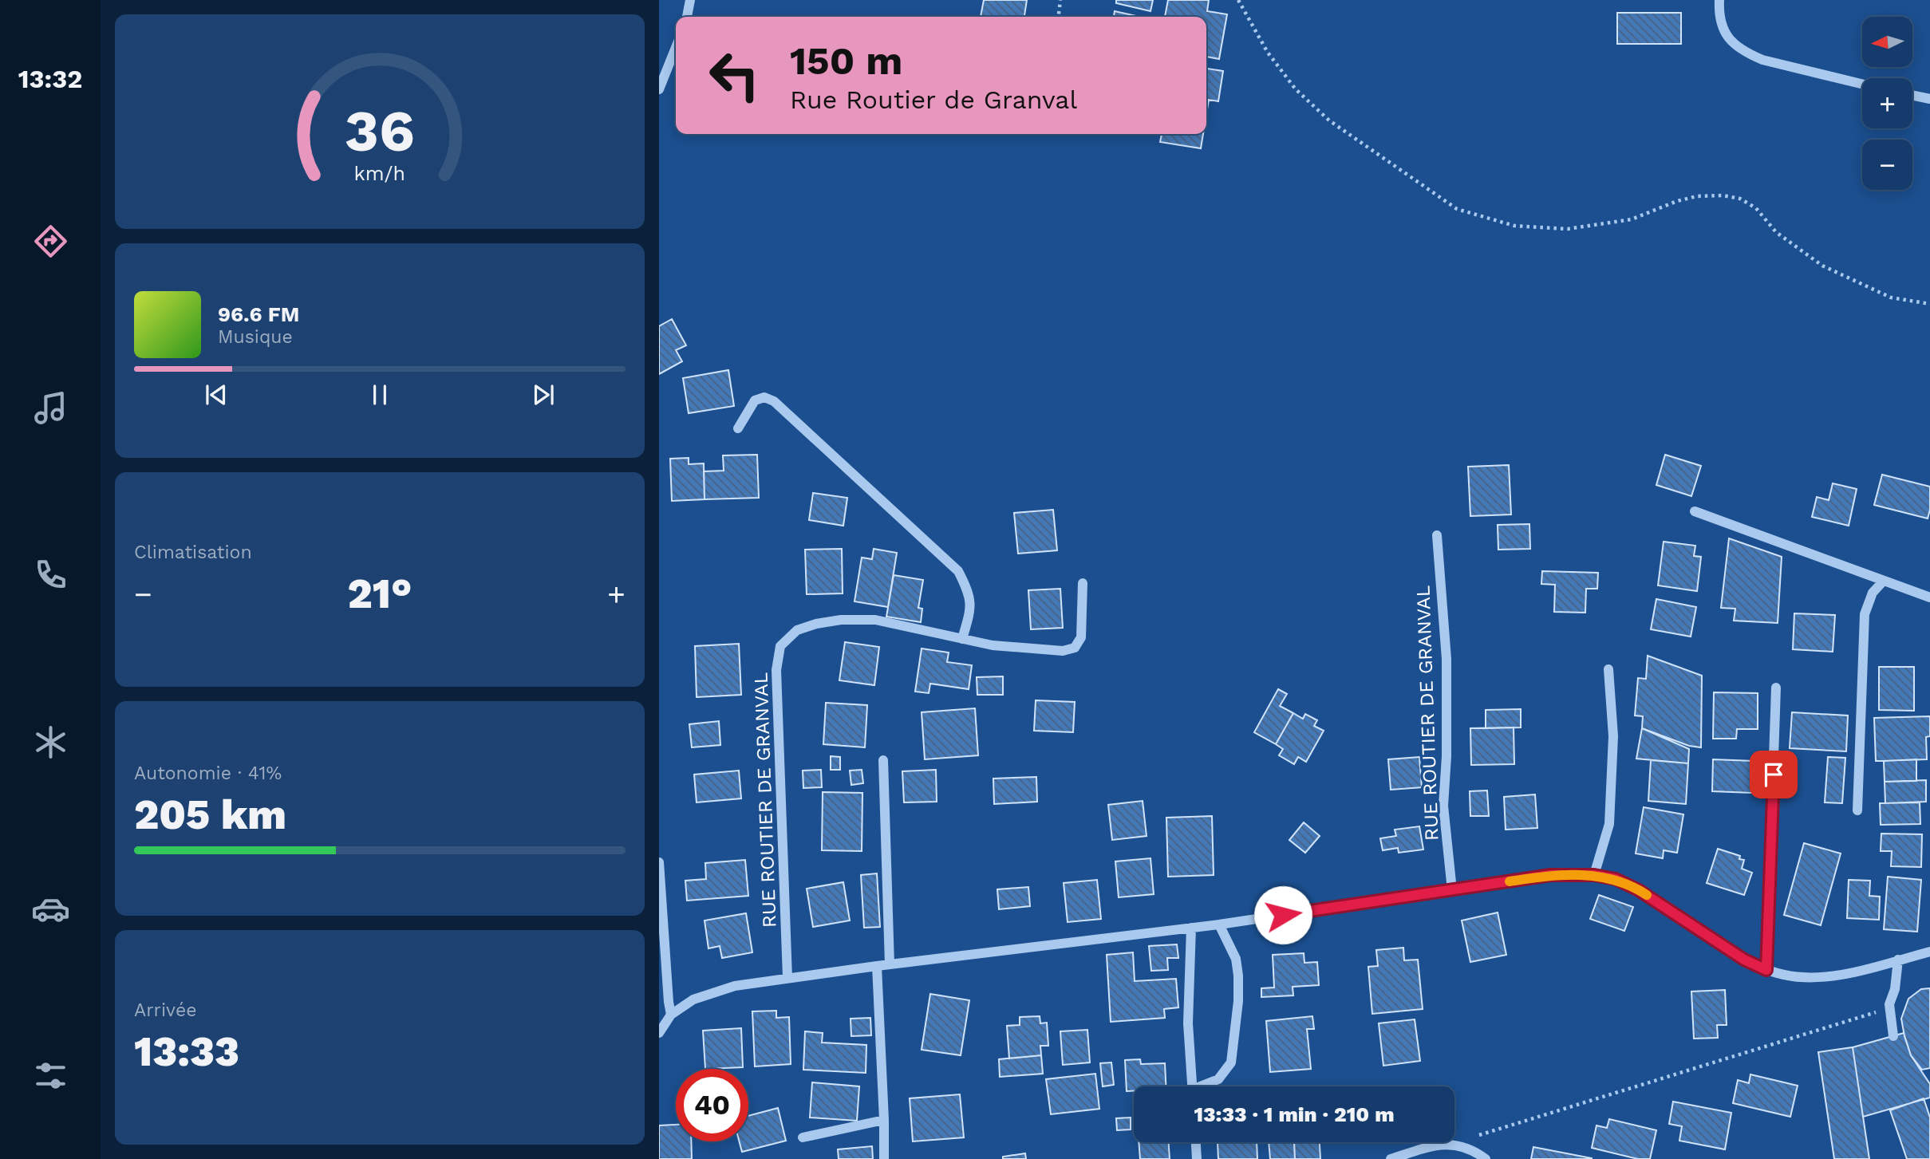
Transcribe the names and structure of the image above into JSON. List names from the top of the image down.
{
  "streets": {
    "street": ["RUE ROUTIER DE GRANVAL"]
  },
  "north": "left",
  "page": {
    "tabs": "13:32",
    "map_buttons": ["+", "−"],
    "turn": ["150 m", "Rue Routier de Granval"],
    "song": ["96.6 FM", "Musique"],
    "tile": [
      "Climatisation",
      ["Autonomie · 41%", "205 km"],
      ["Arrivée", "13:33"]
    ],
    "heat": ["−", "21°", "+"],
    "limit": "40",
    "trip": "13:33 · 1 min · 210 m",
    "gauge": ["36", "km/h"]
  }
}
